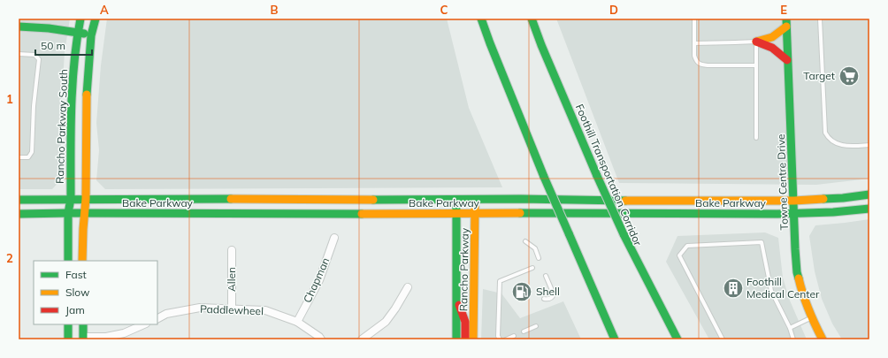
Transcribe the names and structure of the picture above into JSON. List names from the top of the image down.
{
  "streets": {
    "main road": [
      "Rancho Parkway South",
      "Foothill Transportation Corridor",
      "Towne Centre Drive",
      "Bake Parkway",
      "Rancho Parkway"
    ],
    "street": ["Allen", "Chapman", "Paddlewheel"]
  },
  "crossings": [
    ["Rancho Parkway South", "Bake Parkway"],
    ["Towne Centre Drive", "Bake Parkway"],
    ["Bake Parkway", "Rancho Parkway"],
    ["Allen", "Paddlewheel"],
    ["Chapman", "Paddlewheel"]
  ],
  "places": {
    "supermarket": ["Target"],
    "building": ["Foothill Medical Center"],
    "fuel station": ["Shell"]
  },
  "legend": ["Fast", "Slow", "Jam"],
  "scale_bar": "50 m",
  "grid": {
    "columns": [
      "A",
      "B",
      "C",
      "D",
      "E"
    ],
    "rows": ["1", "2"]
  }
}
